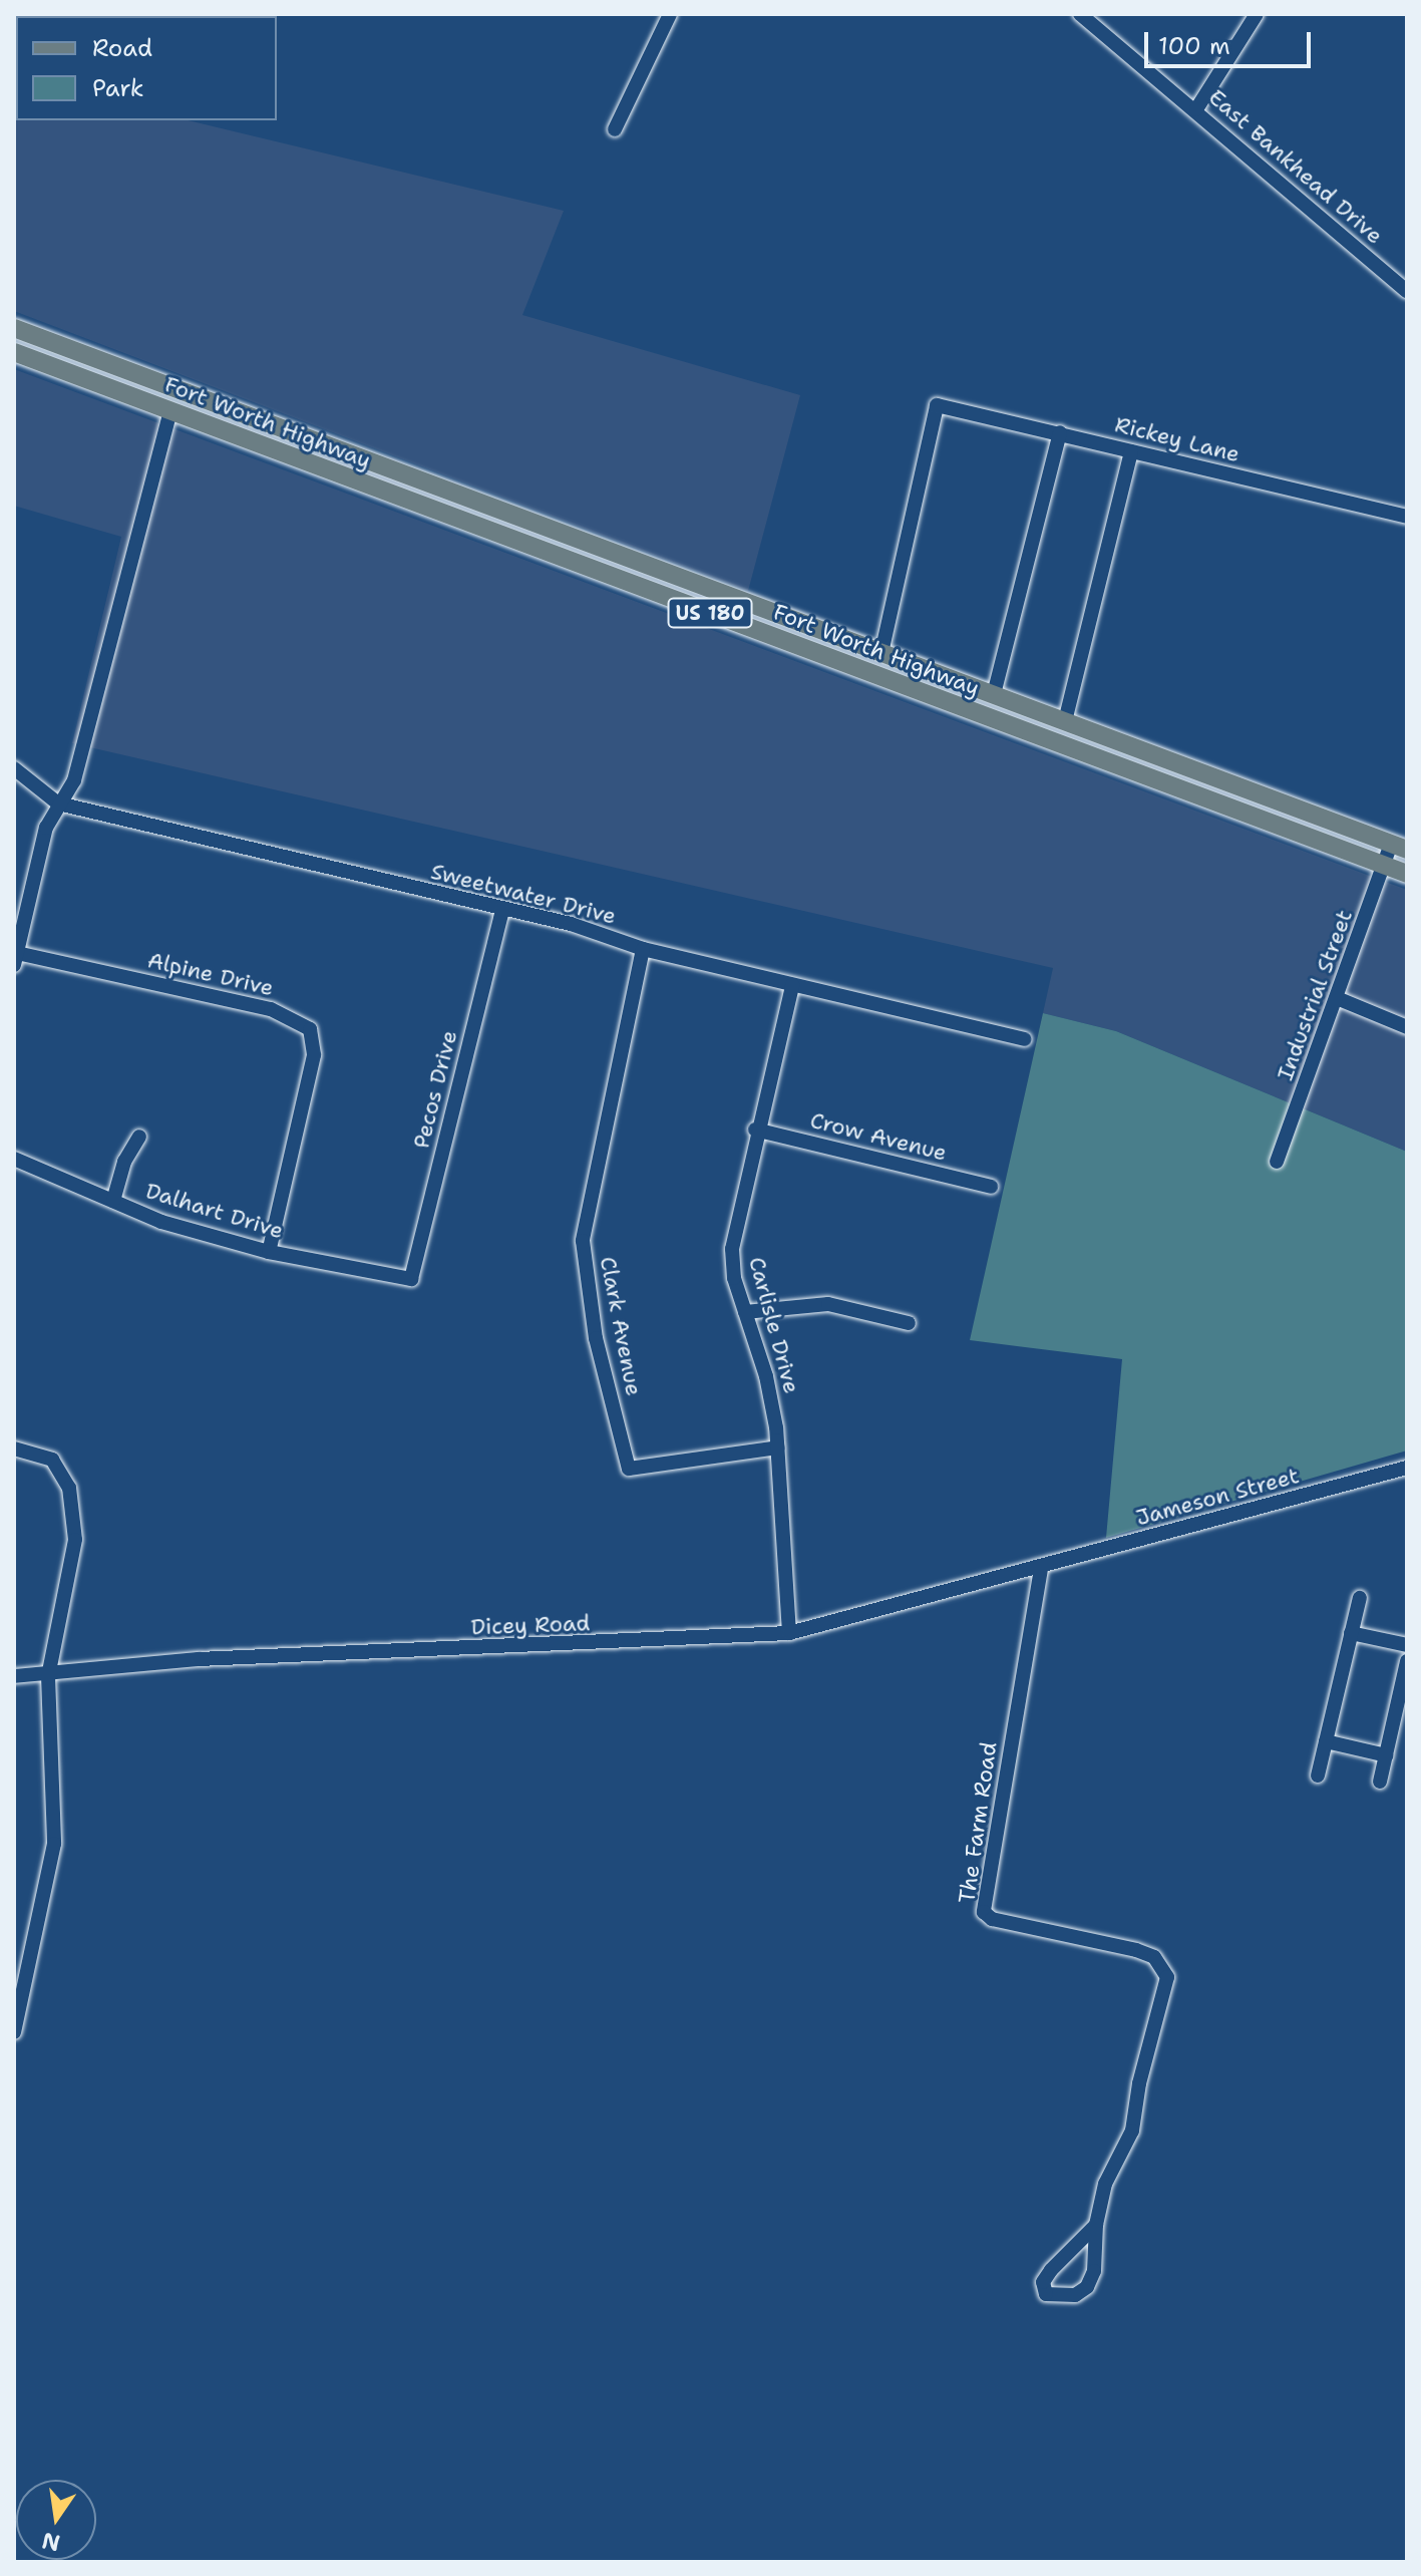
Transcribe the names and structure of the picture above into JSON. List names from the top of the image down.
{
  "streets": {
    "main road": ["Fort Worth Highway", "US 180"],
    "street": [
      "East Bankhead Drive",
      "Rickey Lane",
      "Sweetwater Drive",
      "Alpine Drive",
      "Industrial Street",
      "Pecos Drive",
      "Crow Avenue",
      "Dalhart Drive",
      "Carlisle Drive",
      "Clark Avenue",
      "Jameson Street",
      "Dicey Road",
      "The Farm Road"
    ]
  },
  "crossings": [
    ["Fort Worth Highway", "Rickey Lane"],
    ["Fort Worth Highway", "Industrial Street"],
    ["Sweetwater Drive", "Pecos Drive"],
    ["Sweetwater Drive", "Carlisle Drive"],
    ["Sweetwater Drive", "Clark Avenue"],
    ["Alpine Drive", "Dalhart Drive"],
    ["Pecos Drive", "Dalhart Drive"],
    ["Crow Avenue", "Carlisle Drive"],
    ["Carlisle Drive", "Clark Avenue"],
    ["Carlisle Drive", "Dicey Road"],
    ["Jameson Street", "Dicey Road"],
    ["Jameson Street", "The Farm Road"],
    ["Dicey Road", "The Farm Road"]
  ],
  "legend": ["Road", "Park"],
  "scale_bar": "100 m",
  "north": "bottom"
}
